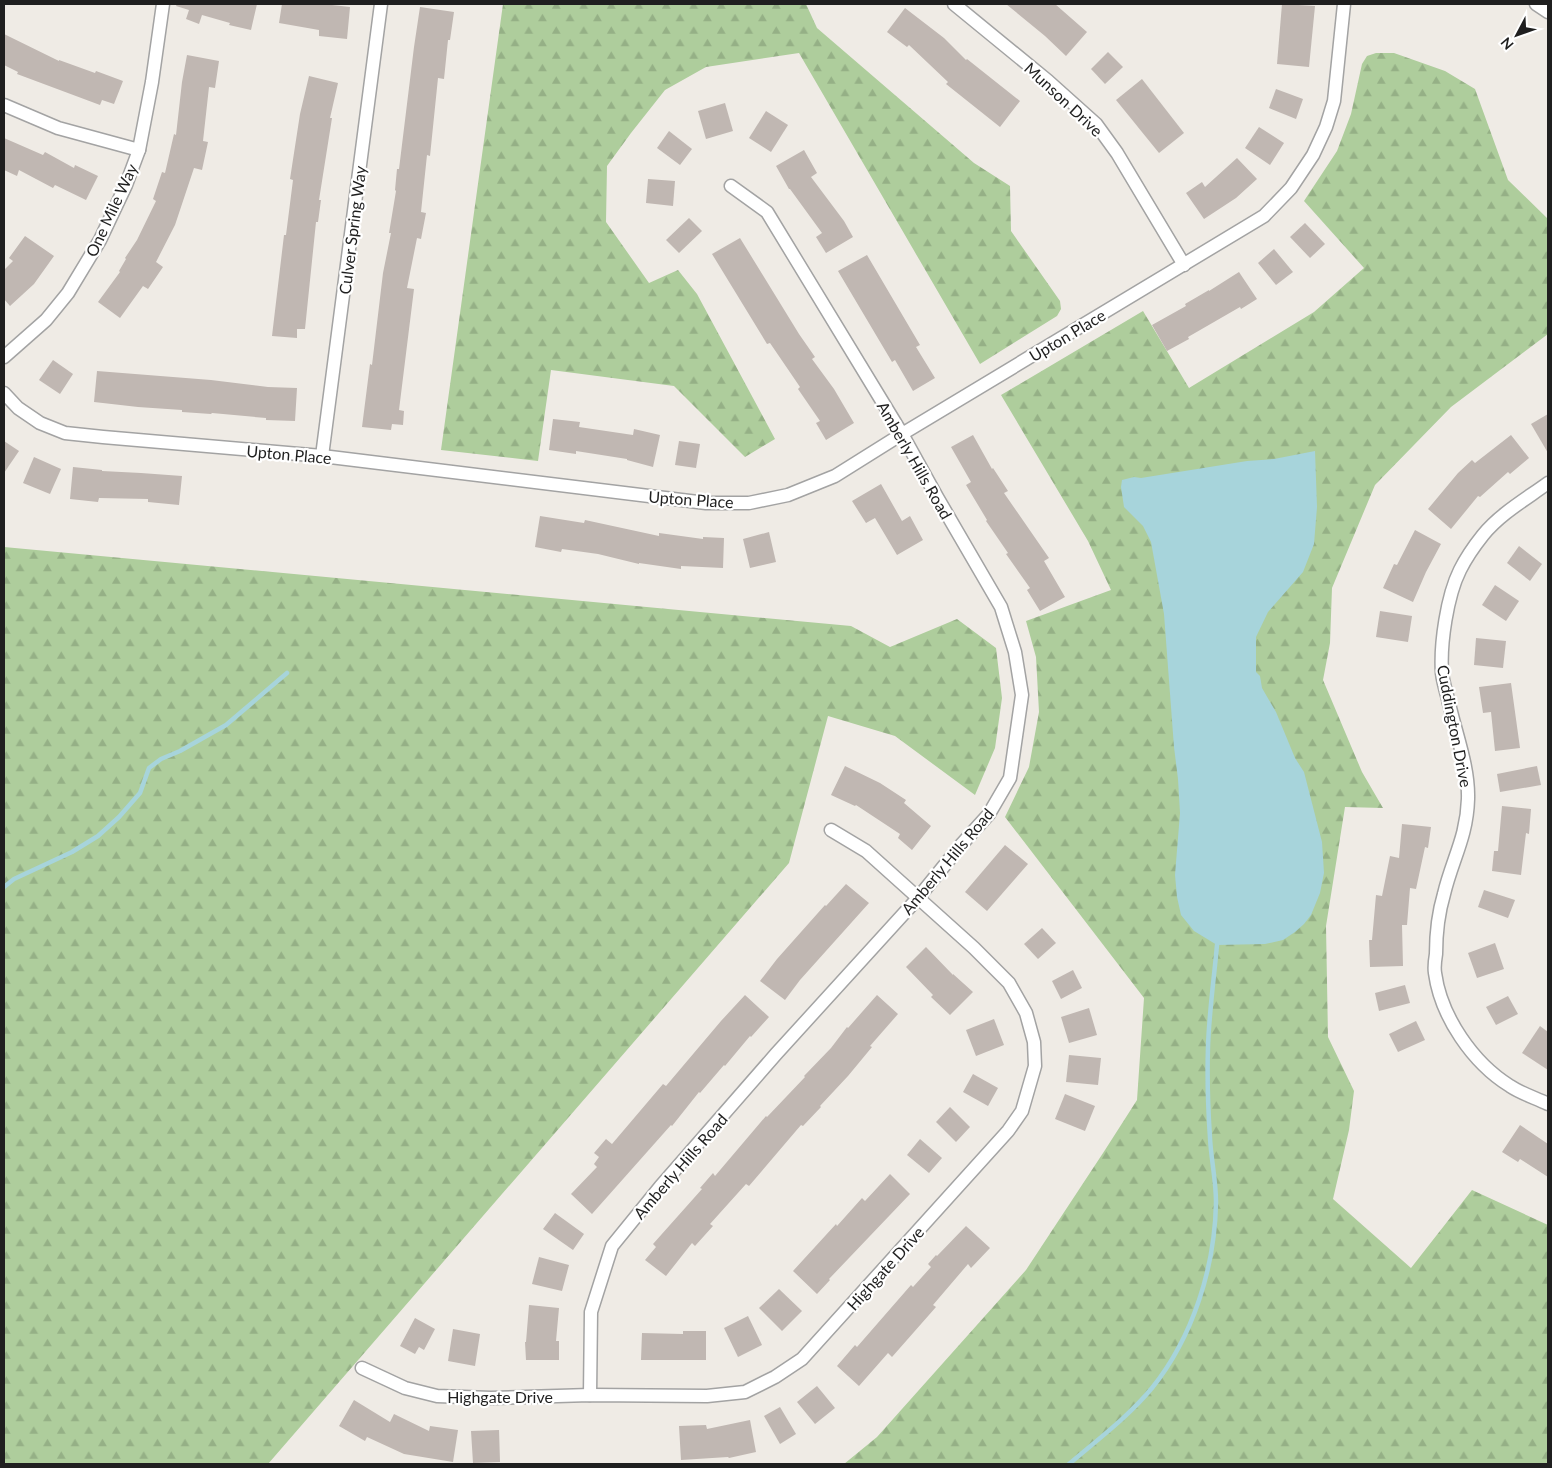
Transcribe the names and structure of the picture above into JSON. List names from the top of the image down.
{
  "streets": {
    "street": [
      "Munson Drive",
      "One Mile Way",
      "Culver Spring Way",
      "Upton Place",
      "Amberly Hills Road",
      "Cuddington Drive",
      "Highgate Drive"
    ]
  },
  "crossings": [
    ["Munson Drive", "Upton Place"],
    ["Culver Spring Way", "Upton Place"],
    ["Upton Place", "Amberly Hills Road"],
    ["Amberly Hills Road", "Highgate Drive"]
  ],
  "north": "bottom left"
}
